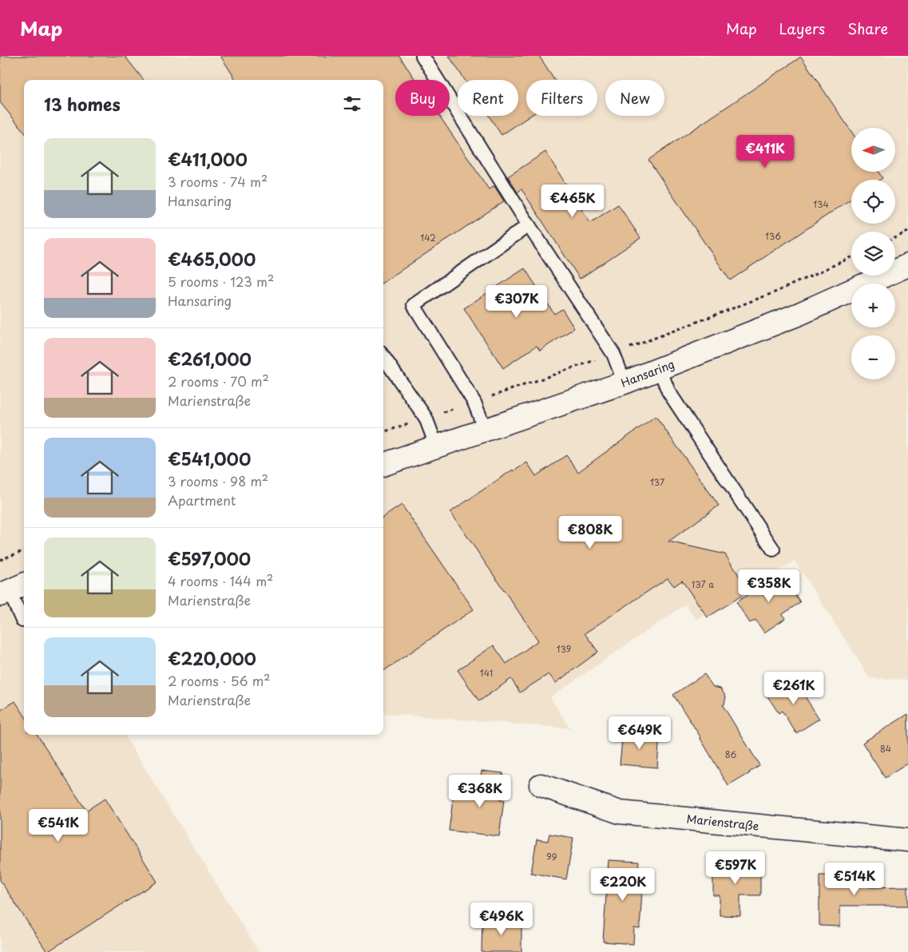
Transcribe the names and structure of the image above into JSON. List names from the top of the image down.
{
  "streets": {
    "street": ["Hansaring", "Marienstraße"]
  },
  "house_numbers": [
    "134",
    "136",
    "142",
    "137",
    "137 a",
    "139",
    "141",
    "84",
    "86",
    "99"
  ],
  "north": "left",
  "page": {
    "header": "Map",
    "nav": ["Map", "Layers", "Share"],
    "chip": [
      "Buy",
      "Rent",
      "Filters",
      "New"
    ],
    "heading": "13 homes",
    "map_buttons": ["+", "−"],
    "list": [
      {
        "name": "€411,000",
        "note": "3 rooms · 74 m² · Hansaring"
      },
      {
        "name": "€465,000",
        "note": "5 rooms · 123 m² · Hansaring"
      },
      {
        "name": "€261,000",
        "note": "2 rooms · 70 m² · Marienstraße"
      },
      {
        "name": "€541,000",
        "note": "3 rooms · 98 m² · Apartment"
      },
      {
        "name": "€597,000",
        "note": "4 rooms · 144 m² · Marienstraße"
      },
      {
        "name": "€220,000",
        "note": "2 rooms · 56 m² · Marienstraße"
      }
    ],
    "price": [
      "€411K",
      "€465K",
      "€307K",
      "€808K",
      "€358K",
      "€261K",
      "€649K",
      "€368K",
      "€541K",
      "€597K",
      "€514K",
      "€220K",
      "€496K"
    ]
  }
}
